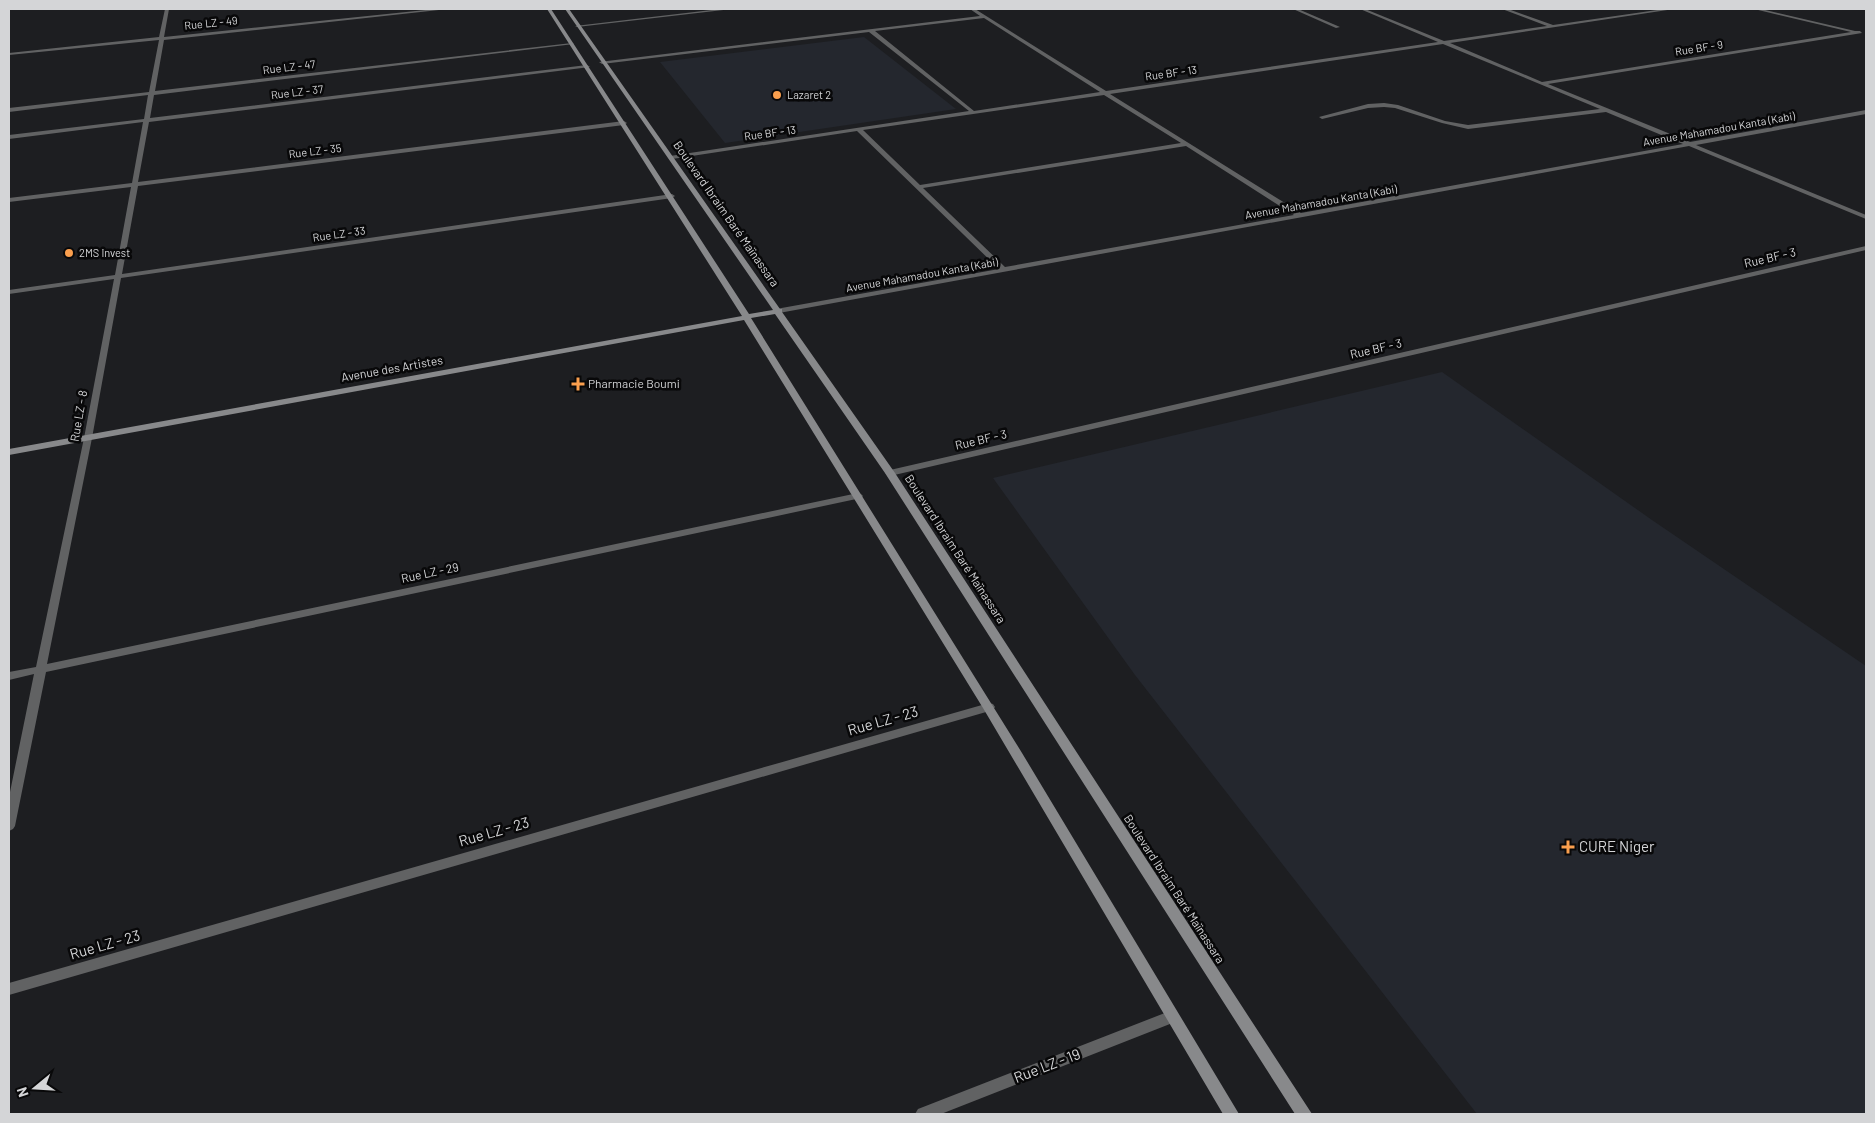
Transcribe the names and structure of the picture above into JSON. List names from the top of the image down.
{
  "streets": {
    "main road": ["Boulevard Ibraim Baré Maïnassara", "Avenue des Artistes"],
    "street": [
      "Rue LZ - 49",
      "Rue BF - 9",
      "Rue LZ - 47",
      "Rue BF - 13",
      "Rue LZ - 37",
      "Avenue Mahamadou Kanta (Kabi)",
      "Rue LZ - 35",
      "Rue LZ - 33",
      "Rue BF - 3",
      "Rue LZ - 8",
      "Rue LZ - 29",
      "Rue LZ - 23",
      "Rue LZ - 19"
    ]
  },
  "crossings": [
    ["Rue LZ - 49", "Rue LZ - 8"],
    ["Rue LZ - 47", "Rue LZ - 8"],
    ["Rue BF - 13", "Boulevard Ibraim Baré Maïnassara"],
    ["Rue LZ - 37", "Rue LZ - 8"],
    ["Avenue Mahamadou Kanta (Kabi)", "Boulevard Ibraim Baré Maïnassara"],
    ["Avenue Mahamadou Kanta (Kabi)", "Avenue des Artistes"],
    ["Rue LZ - 35", "Rue LZ - 8"],
    ["Boulevard Ibraim Baré Maïnassara", "Rue BF - 3"],
    ["Boulevard Ibraim Baré Maïnassara", "Avenue des Artistes"],
    ["Rue LZ - 33", "Rue LZ - 8"],
    ["Avenue des Artistes", "Rue LZ - 8"],
    ["Rue LZ - 8", "Rue LZ - 29"]
  ],
  "places": {
    "other": ["Lazaret 2", "2MS Invest"],
    "health": ["Pharmacie Boumi", "CURE Niger"]
  },
  "north": "left"
}
